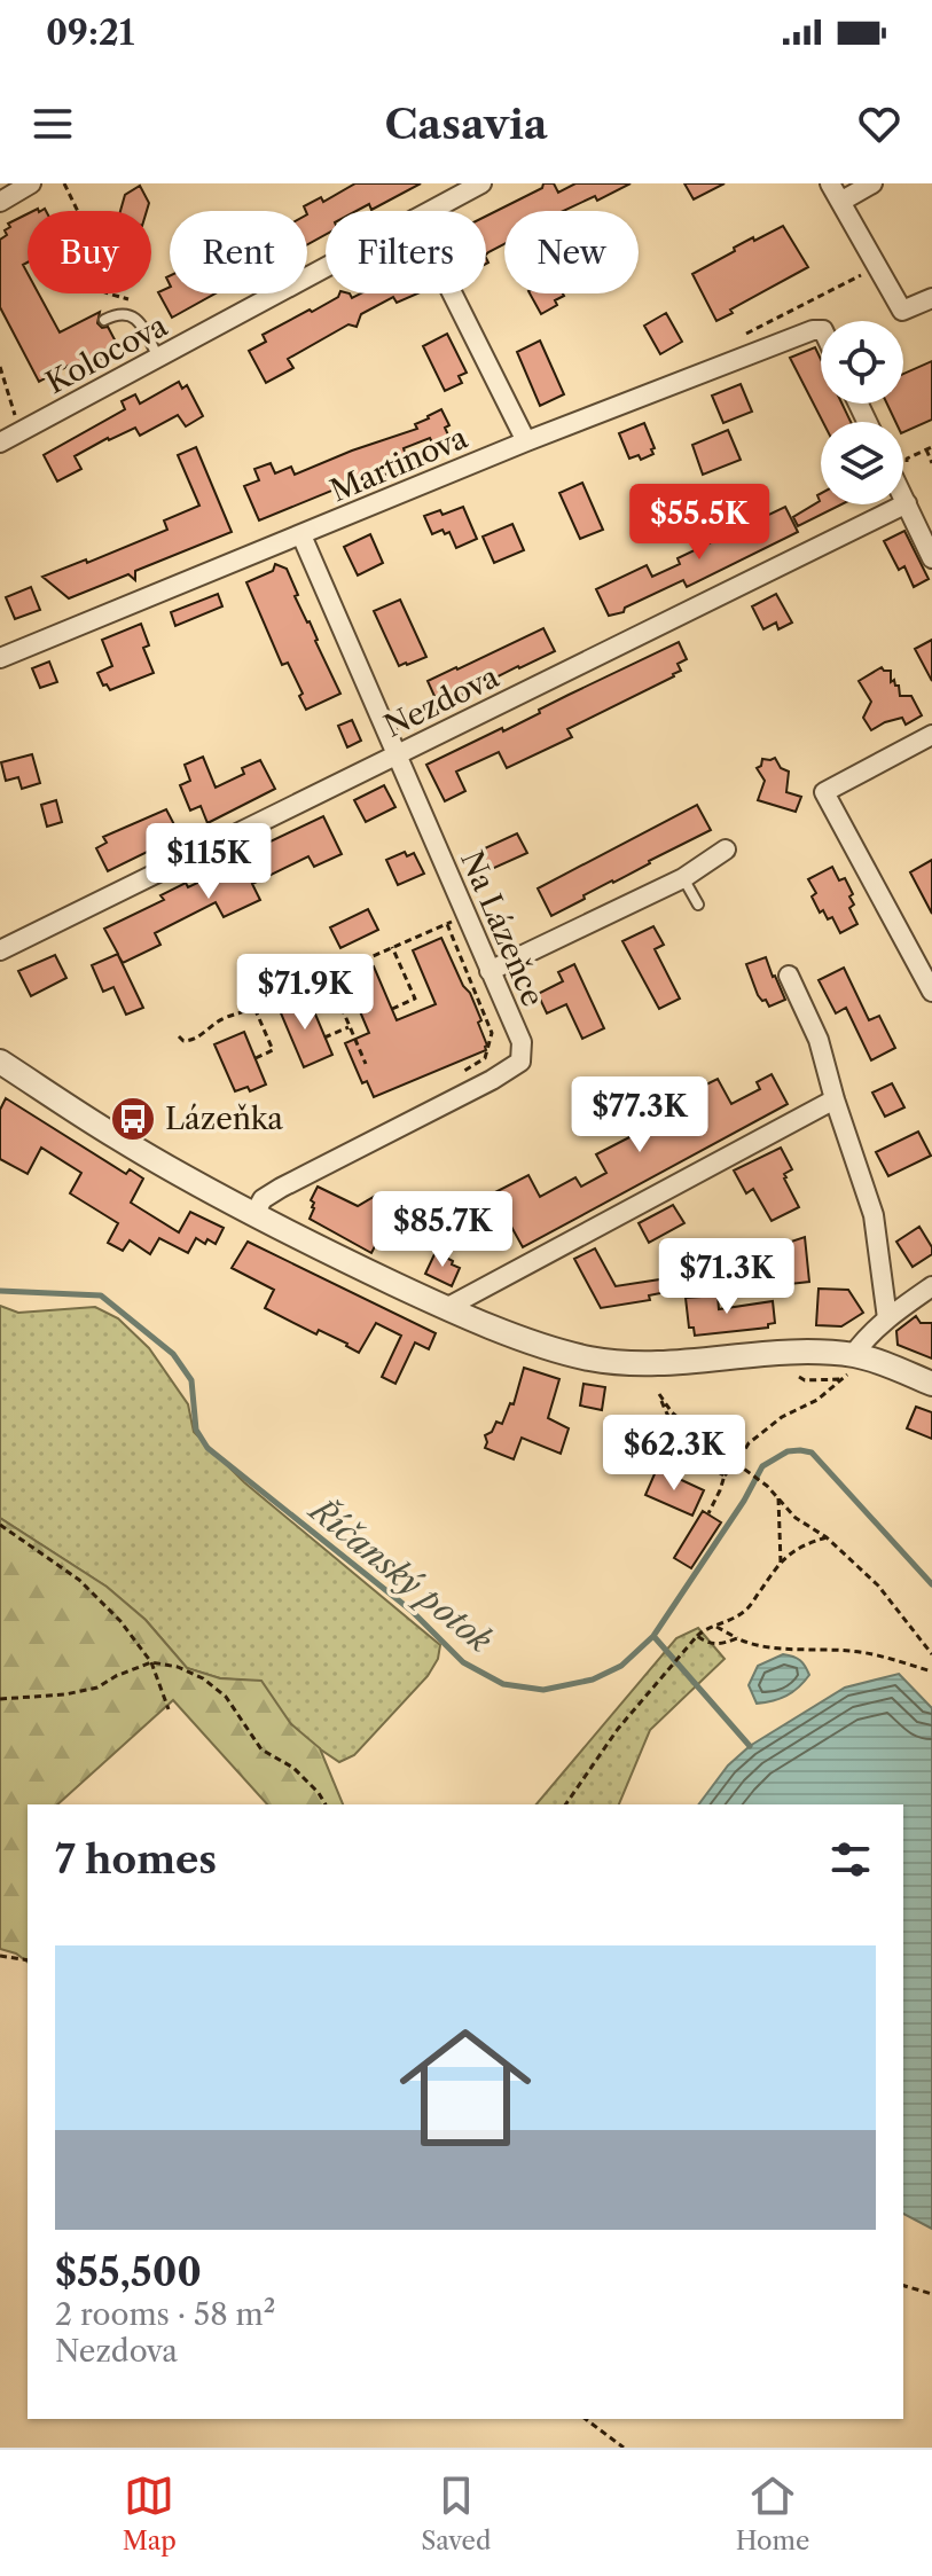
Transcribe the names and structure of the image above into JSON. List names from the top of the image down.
{
  "streets": {
    "street": [
      "Kolocova",
      "Martinova",
      "Nezdova",
      "Na Lázeňce"
    ]
  },
  "crossings": [
    ["Martinova", "Na Lázeňce"],
    ["Nezdova", "Na Lázeňce"]
  ],
  "water": ["Říčanský potok"],
  "places": {
    "bus stop": ["Lázeňka"]
  },
  "page": {
    "status": "09:21",
    "header": "Casavia",
    "chip": [
      "Buy",
      "Rent",
      "Filters",
      "New"
    ],
    "price": [
      "$55.5K",
      "$115K",
      "$71.9K",
      "$77.3K",
      "$85.7K",
      "$71.3K",
      "$62.3K"
    ],
    "heading": "7 homes",
    "list": [
      {
        "name": "$55,500",
        "note": "2 rooms · 58 m² · Nezdova"
      }
    ],
    "tabs": ["Map", "Saved", "Home"]
  }
}
